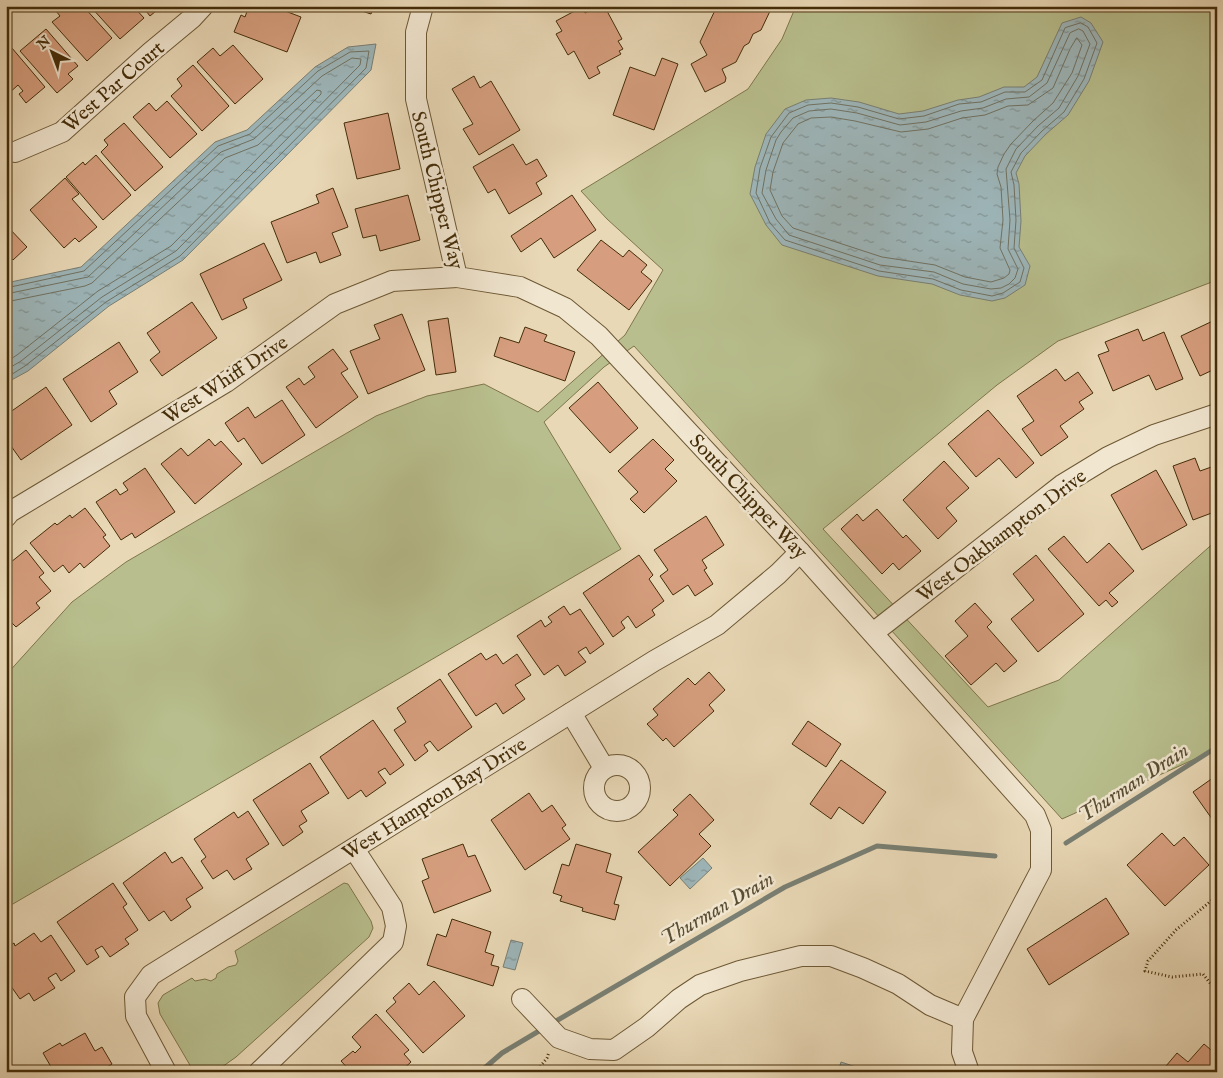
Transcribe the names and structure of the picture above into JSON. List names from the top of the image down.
{
  "streets": {
    "street": [
      "West Par Court",
      "South Chipper Way",
      "West Whiff Drive",
      "West Oakhampton Drive",
      "West Hampton Bay Drive"
    ]
  },
  "crossings": [
    ["South Chipper Way", "West Whiff Drive"],
    ["South Chipper Way", "West Oakhampton Drive"],
    ["South Chipper Way", "West Hampton Bay Drive"]
  ],
  "water": ["Thurman Drain"],
  "north": "top left"
}
